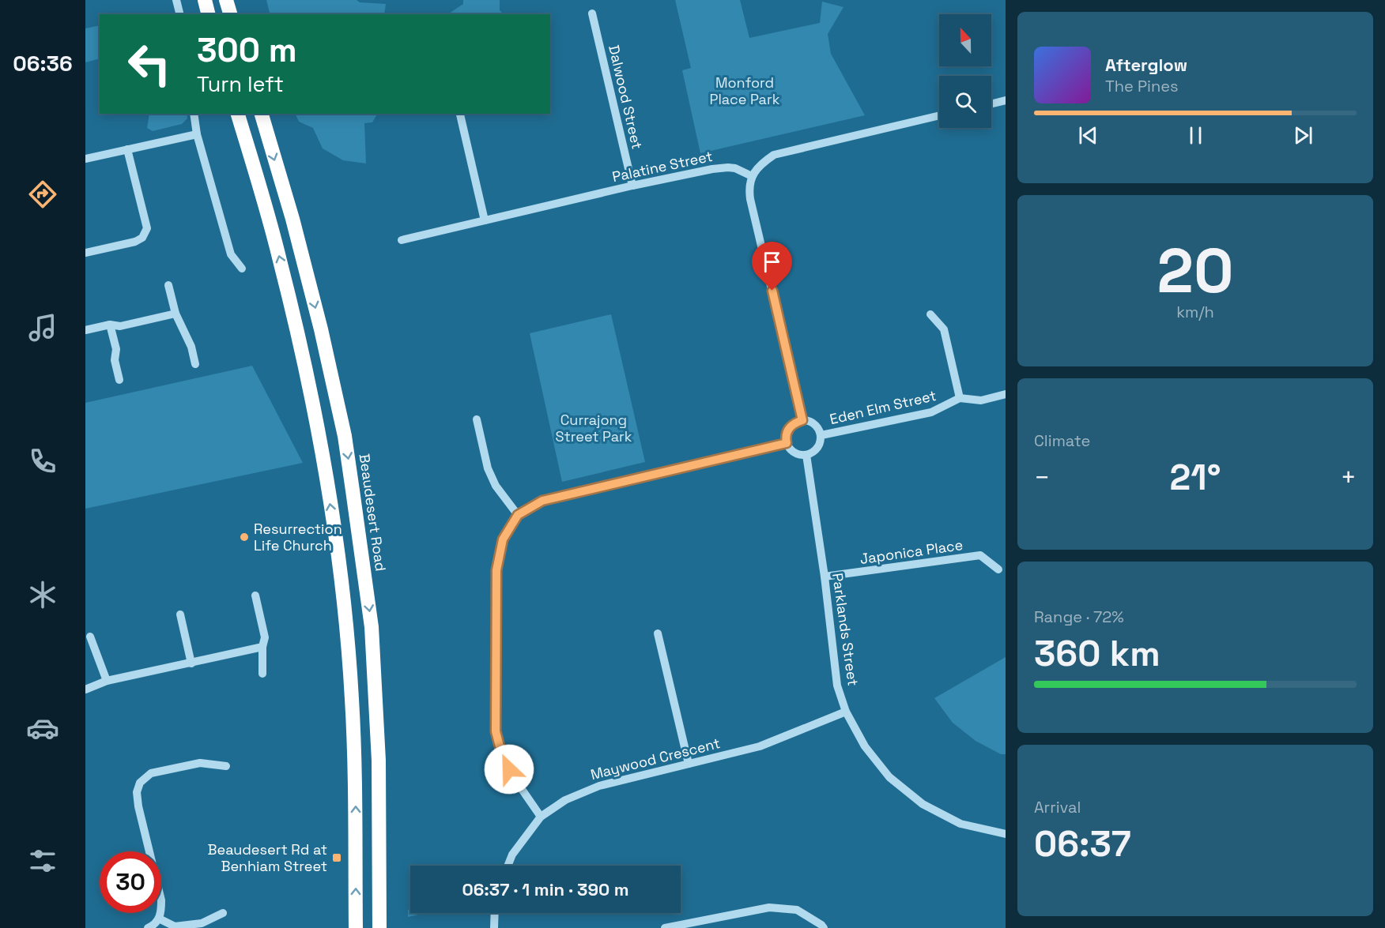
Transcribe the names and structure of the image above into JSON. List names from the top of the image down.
{
  "streets": {
    "highway": ["Beaudesert Road"],
    "street": [
      "Dalwood Street",
      "Palatine Street",
      "Eden Elm Street",
      "Japonica Place",
      "Parklands Street",
      "Maywood Crescent"
    ]
  },
  "crossings": [
    ["Dalwood Street", "Palatine Street"],
    ["Eden Elm Street", "Parklands Street"],
    ["Japonica Place", "Parklands Street"],
    ["Parklands Street", "Maywood Crescent"]
  ],
  "parks": ["Monford Place Park", "Currajong Street Park"],
  "places": {
    "other": ["Resurrection Life Church"],
    "transit": ["Beaudesert Rd at Benhiam Street"]
  },
  "north": "top",
  "page": {
    "tabs": "06:36",
    "turn": ["300 m", "Turn left"],
    "song": ["Afterglow", "The Pines"],
    "tile": [
      ["20", "km/h"],
      "Climate",
      ["Range · 72%", "360 km"],
      ["Arrival", "06:37"]
    ],
    "heat": ["−", "21°", "+"],
    "limit": "30",
    "trip": "06:37 · 1 min · 390 m"
  }
}
